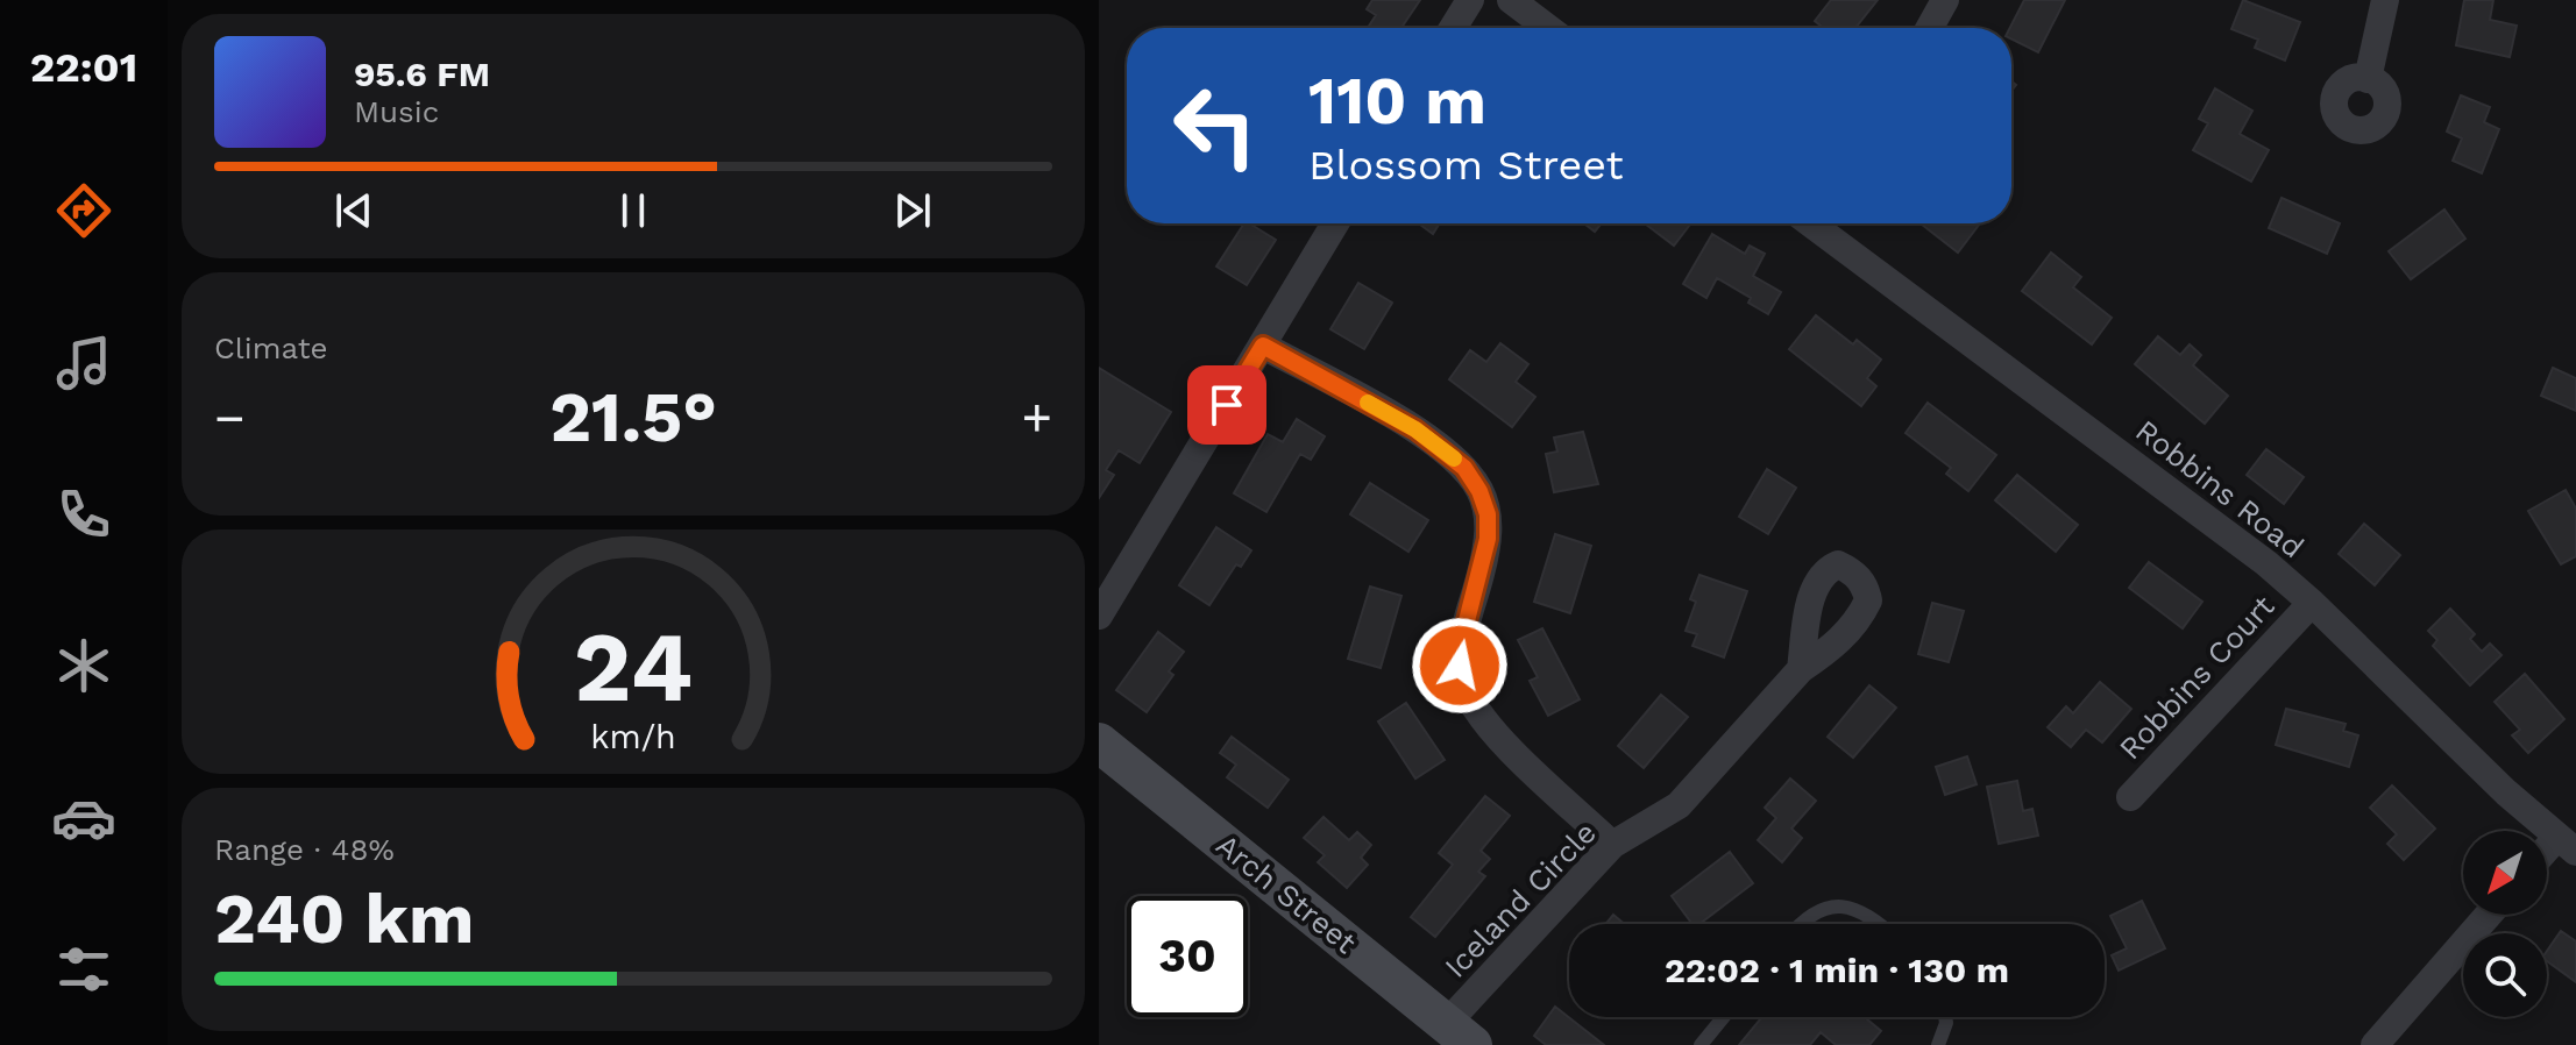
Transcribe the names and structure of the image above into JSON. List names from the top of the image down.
{
  "streets": {
    "street": [
      "Robbins Road",
      "Robbins Court",
      "Arch Street",
      "Iceland Circle"
    ]
  },
  "crossings": [
    ["Robbins Road", "Robbins Court"],
    ["Arch Street", "Iceland Circle"]
  ],
  "north": "bottom left",
  "page": {
    "tabs": "22:01",
    "turn": ["110 m", "Blossom Street"],
    "song": ["95.6 FM", "Music"],
    "tile": [
      "Climate",
      ["Range · 48%", "240 km"]
    ],
    "heat": ["−", "21.5°", "+"],
    "limit": "30",
    "trip": "22:02 · 1 min · 130 m",
    "gauge": ["24", "km/h"]
  }
}
